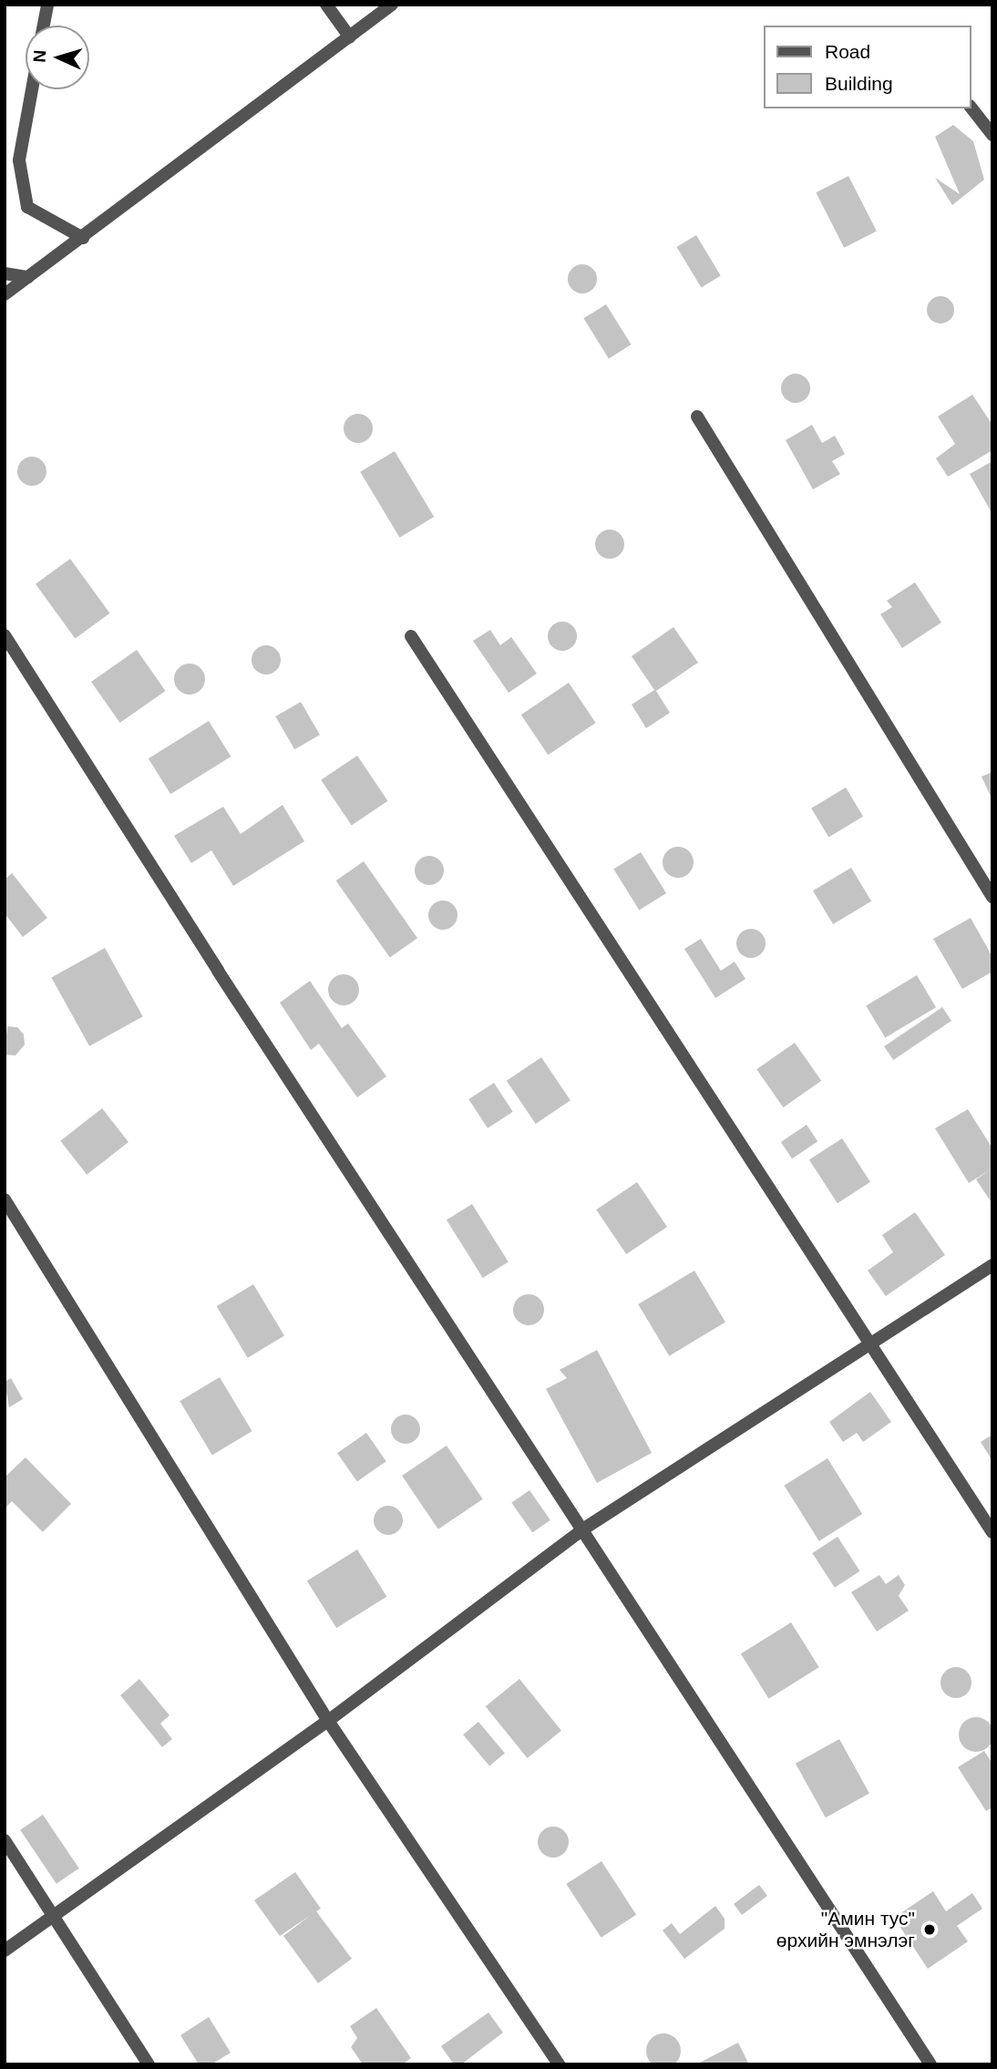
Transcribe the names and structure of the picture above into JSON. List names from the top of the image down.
{
  "places": ["\"Амин тус\" өрхийн эмнэлэг"],
  "legend": ["Road", "Building"],
  "north": "left"
}
